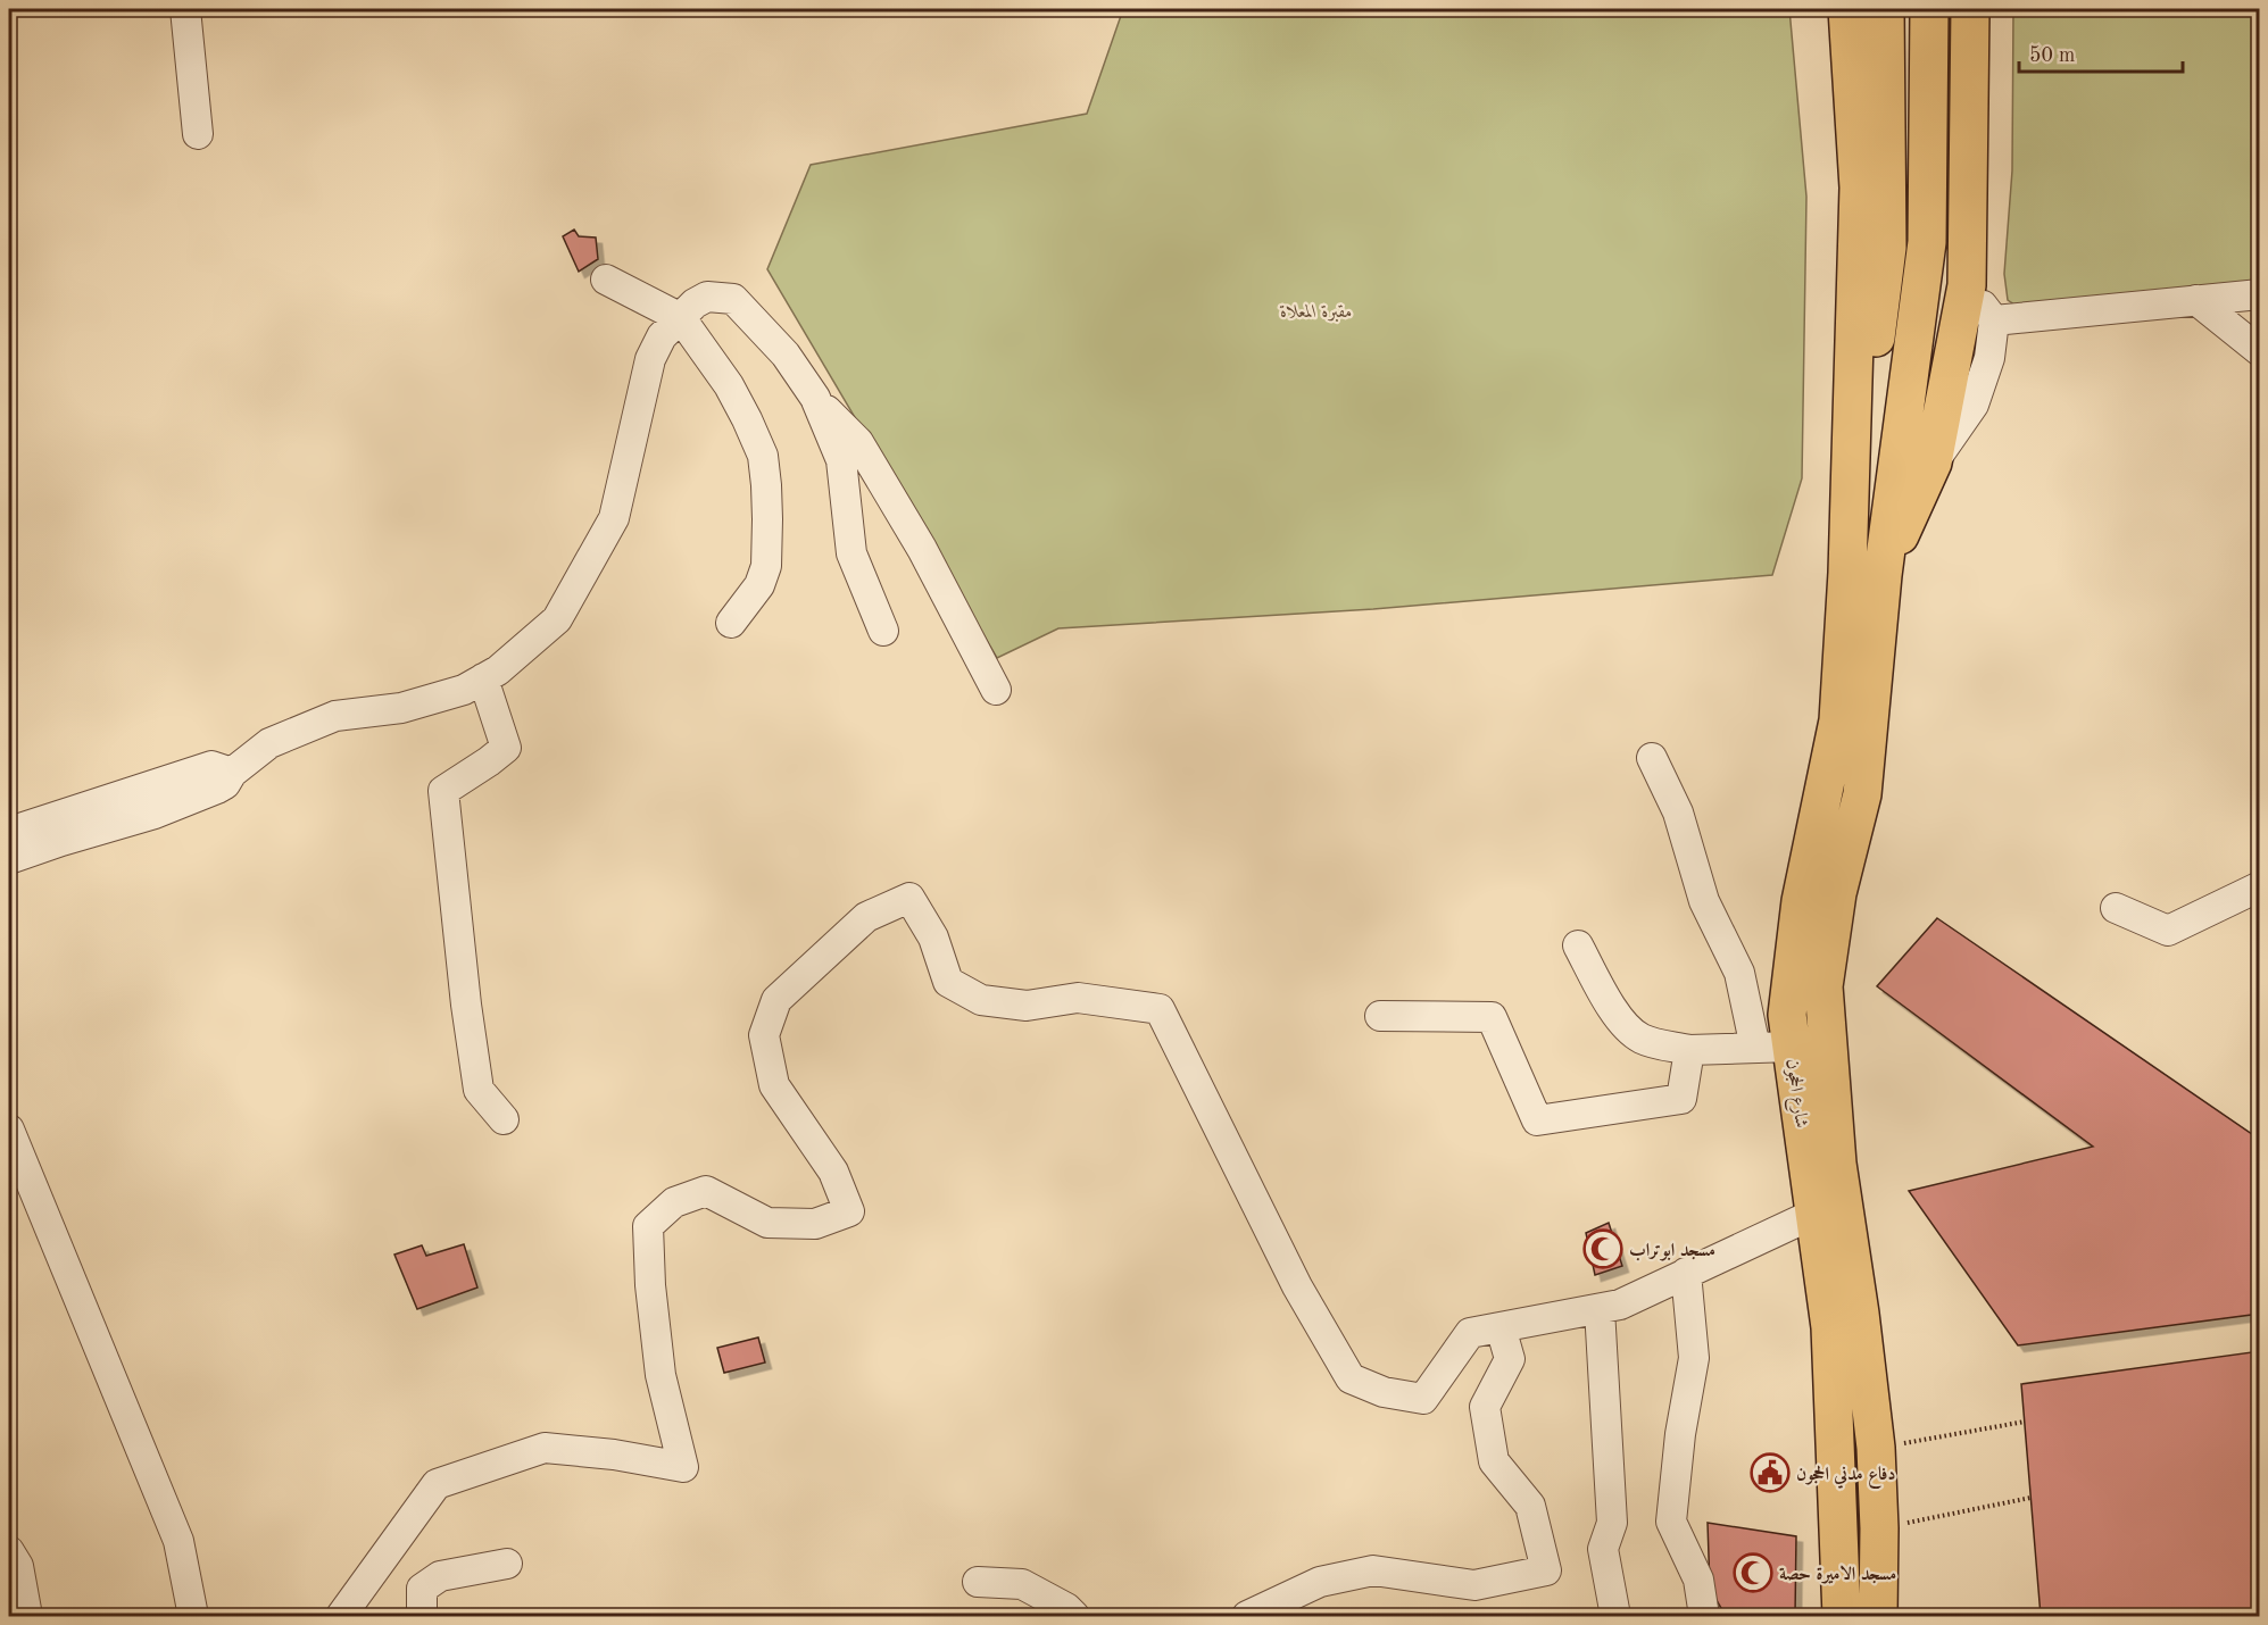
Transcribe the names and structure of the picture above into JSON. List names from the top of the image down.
{
  "streets": {
    "main road": ["شارع الحجون"]
  },
  "parks": ["مقبرة المعلاة"],
  "places": {
    "mosque": ["مسجد ابوتراب", "مسجد الاميرة حصة"],
    "public building": ["دفاع مدني الحجون"]
  },
  "scale_bar": "50 m"
}
